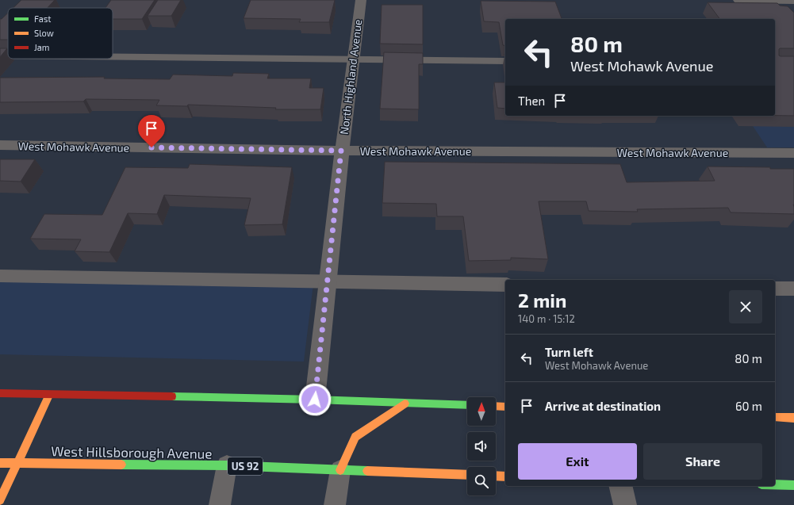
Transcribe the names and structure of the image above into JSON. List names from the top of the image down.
{
  "streets": {
    "main road": ["West Hillsborough Avenue", "US 92"],
    "street": ["North Highland Avenue", "West Mohawk Avenue"]
  },
  "crossings": [
    ["North Highland Avenue", "West Mohawk Avenue"]
  ],
  "legend": ["Fast", "Slow", "Jam"],
  "north": "top",
  "page": {
    "turn": ["80 m", "West Mohawk Avenue"],
    "then": "Then",
    "heading": ["2 min", "140 m · 15:12"],
    "list": [
      {
        "name": "Turn left",
        "note": "West Mohawk Avenue",
        "value": "80 m"
      },
      {
        "name": "Arrive at destination",
        "value": "60 m"
      }
    ],
    "buttons": ["Exit", "Share"]
  }
}
